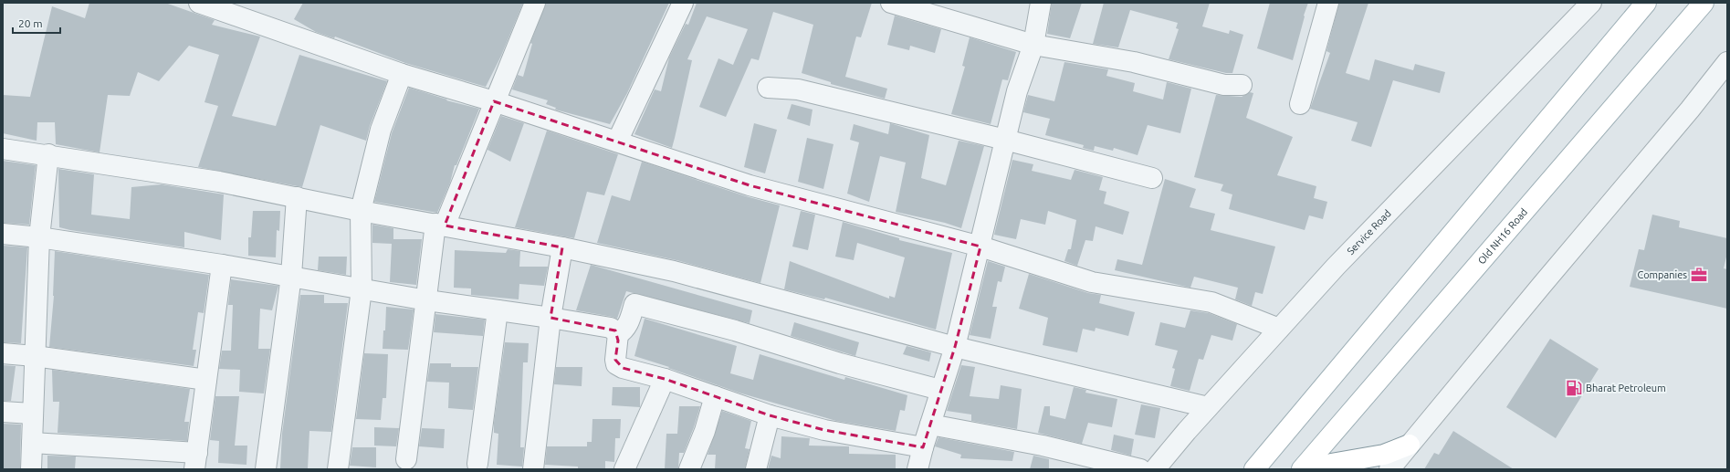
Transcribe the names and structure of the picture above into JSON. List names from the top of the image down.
{
  "streets": {
    "main road": ["Old NH16 Road"],
    "street": ["Service Road"]
  },
  "places": {
    "office": ["Companies"],
    "fuel station": ["Bharat Petroleum"]
  },
  "scale_bar": "20 m"
}
